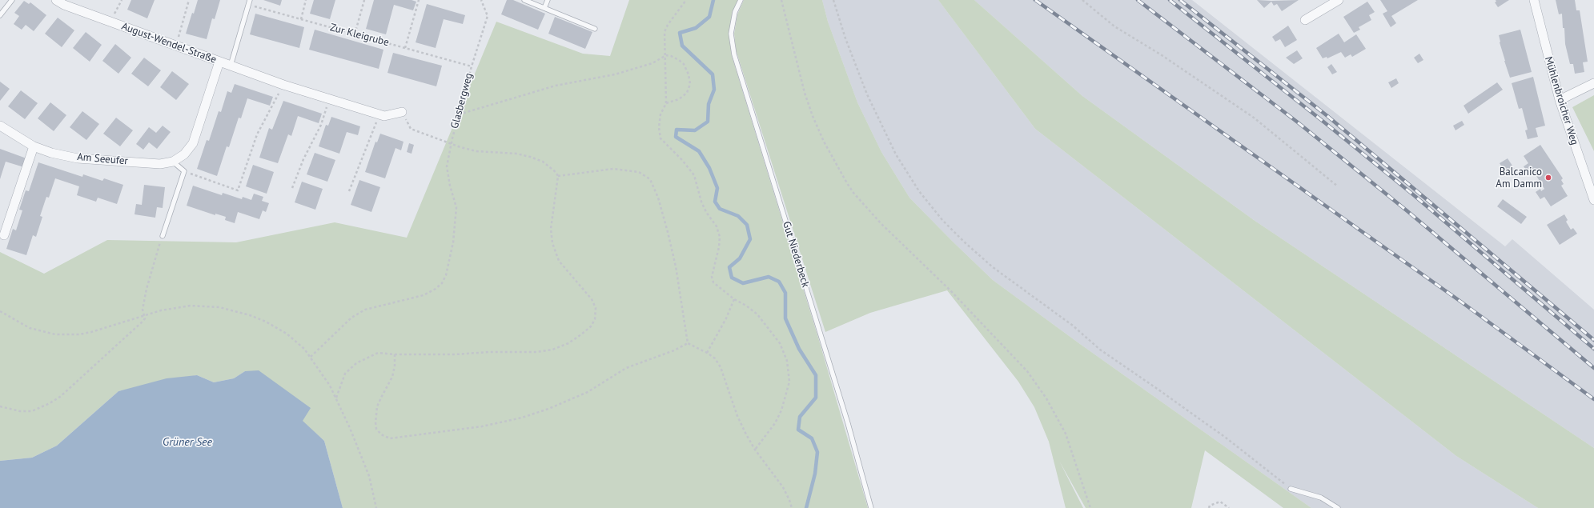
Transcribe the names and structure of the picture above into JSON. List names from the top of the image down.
{
  "streets": {
    "street": ["August-Wendel-Straße", "Mühlenbroicher Weg", "Am Seeufer"],
    "lane": ["Gut Niederbeck"],
    "path": ["Zur Kleigrube", "Glasbergweg"]
  },
  "crossings": [
    ["Zur Kleigrube", "Glasbergweg"],
    ["August-Wendel-Straße", "Glasbergweg"],
    ["August-Wendel-Straße", "Am Seeufer"]
  ],
  "water": ["Grüner See"],
  "places": ["Balcanico Am Damm"]
}
